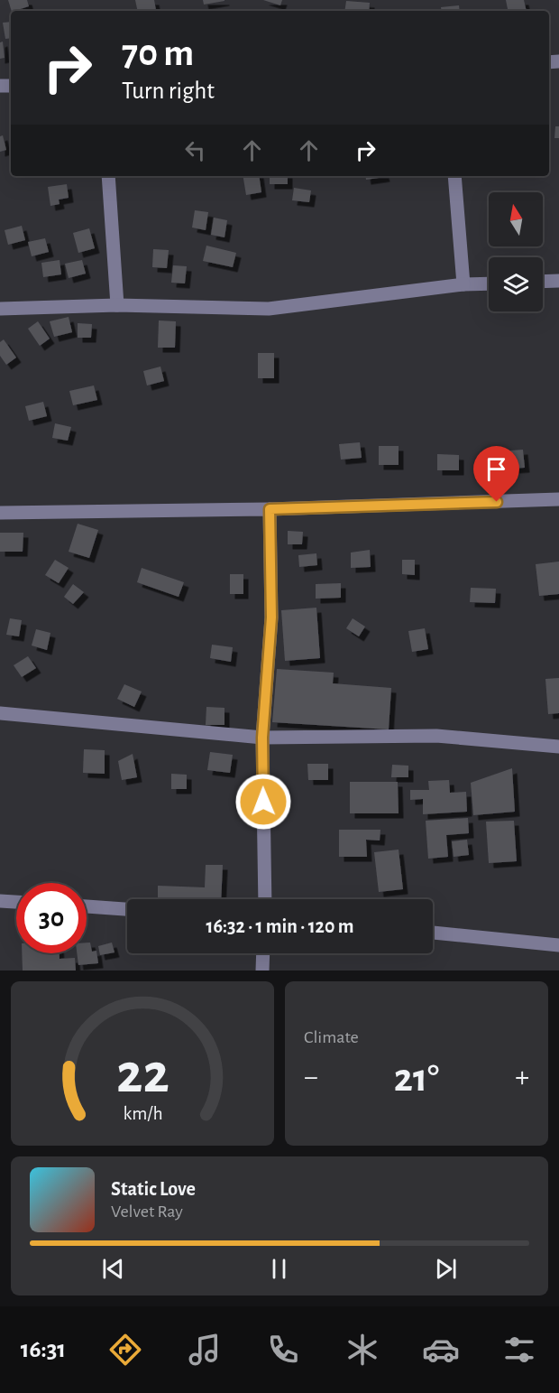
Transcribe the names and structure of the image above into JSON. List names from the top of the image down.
{
  "north": "top",
  "page": {
    "turn": ["70 m", "Turn right"],
    "limit": "30",
    "trip": "16:32 · 1 min · 120 m",
    "tile": "Climate",
    "heat": ["−", "21°", "+"],
    "song": ["Static Love", "Velvet Ray"],
    "tabs": "16:31",
    "gauge": ["22", "km/h"]
  }
}
